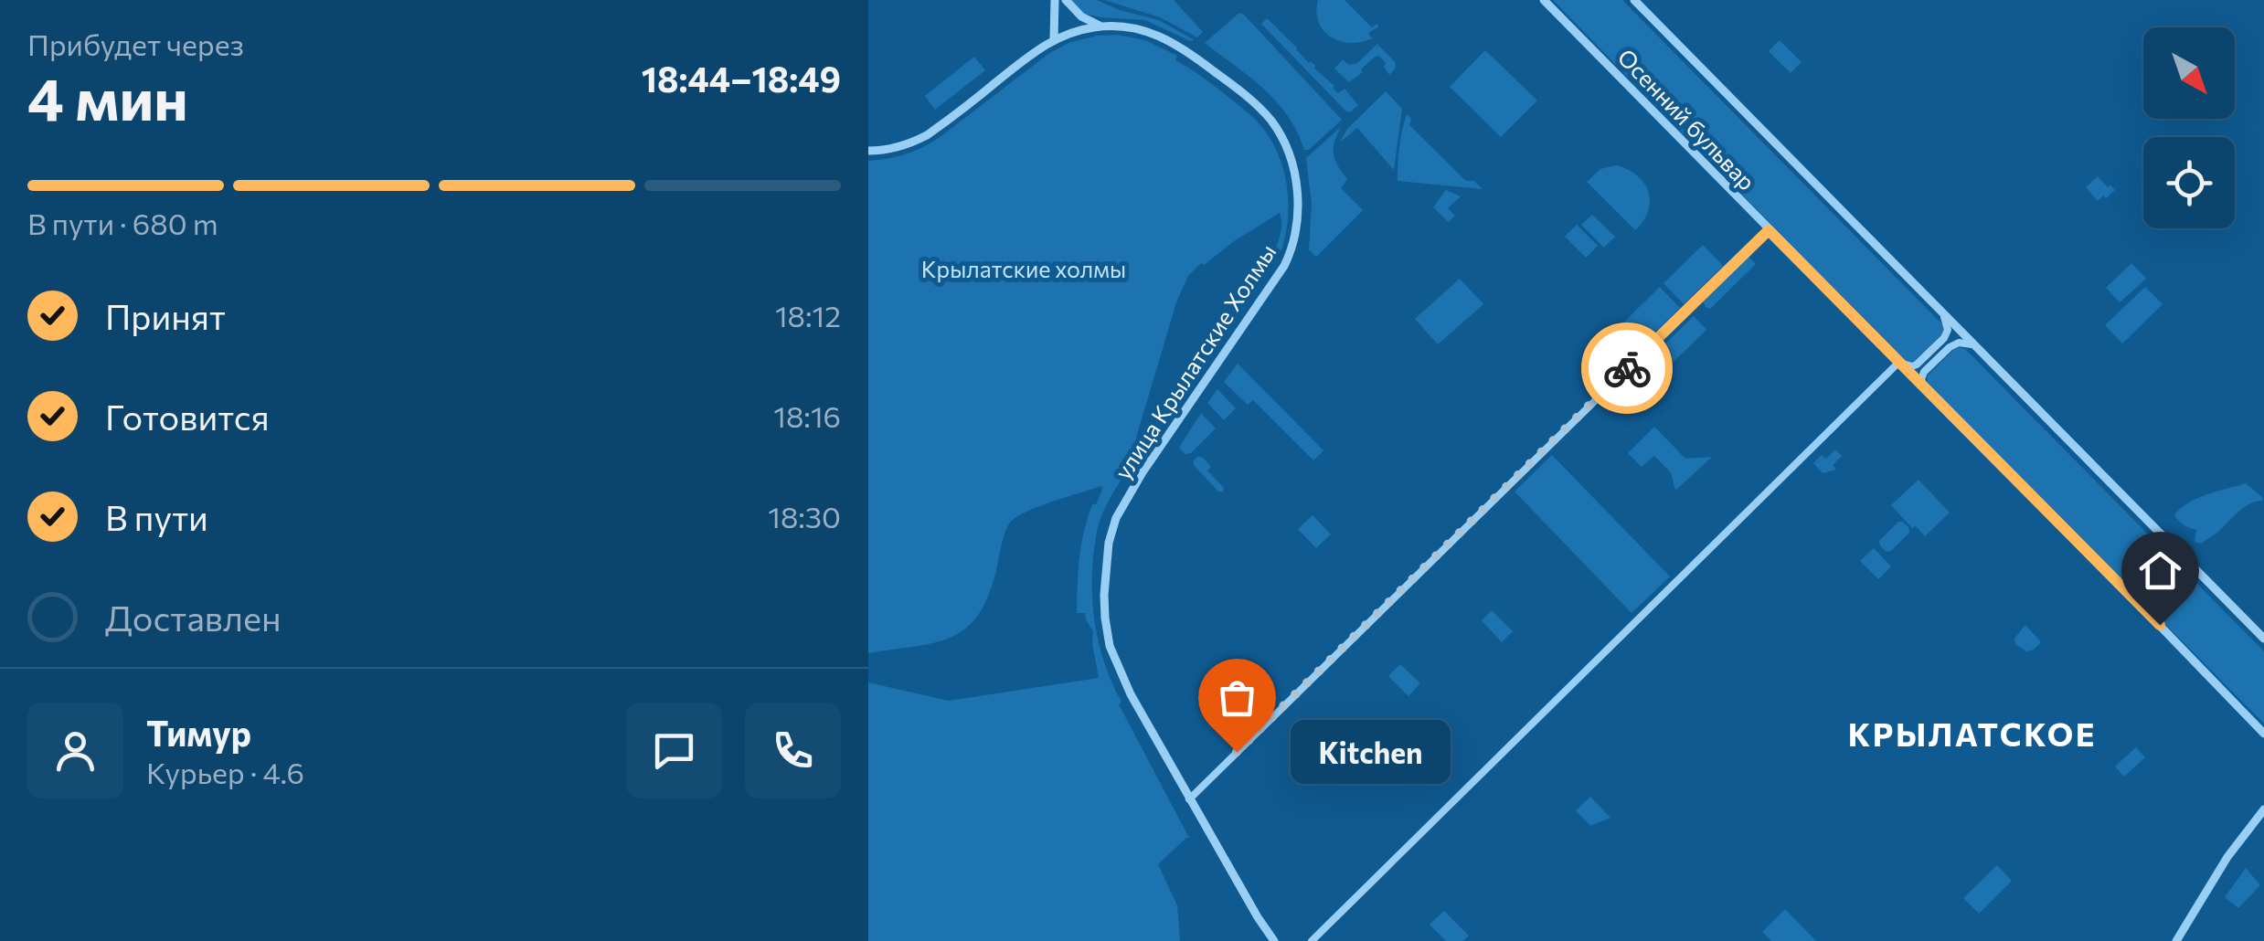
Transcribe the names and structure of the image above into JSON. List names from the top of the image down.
{
  "streets": {
    "street": ["Осенний бульвар", "улица Крылатские Холмы"]
  },
  "districts": ["КРЫЛАТСКОЕ"],
  "parks": ["Крылатские холмы"],
  "places": ["Kitchen"],
  "north": "bottom right",
  "page": {
    "heading": ["4 мин", "Прибудет через", "18:44–18:49"],
    "panel": ["Тимур", "Курьер · 4.6"],
    "bar": "В пути · 680 m",
    "list": [
      ["Принят", "18:12"],
      ["Готовится", "18:16"],
      ["В пути", "18:30"],
      "Доставлен"
    ],
    "bubble": "Kitchen"
  }
}
